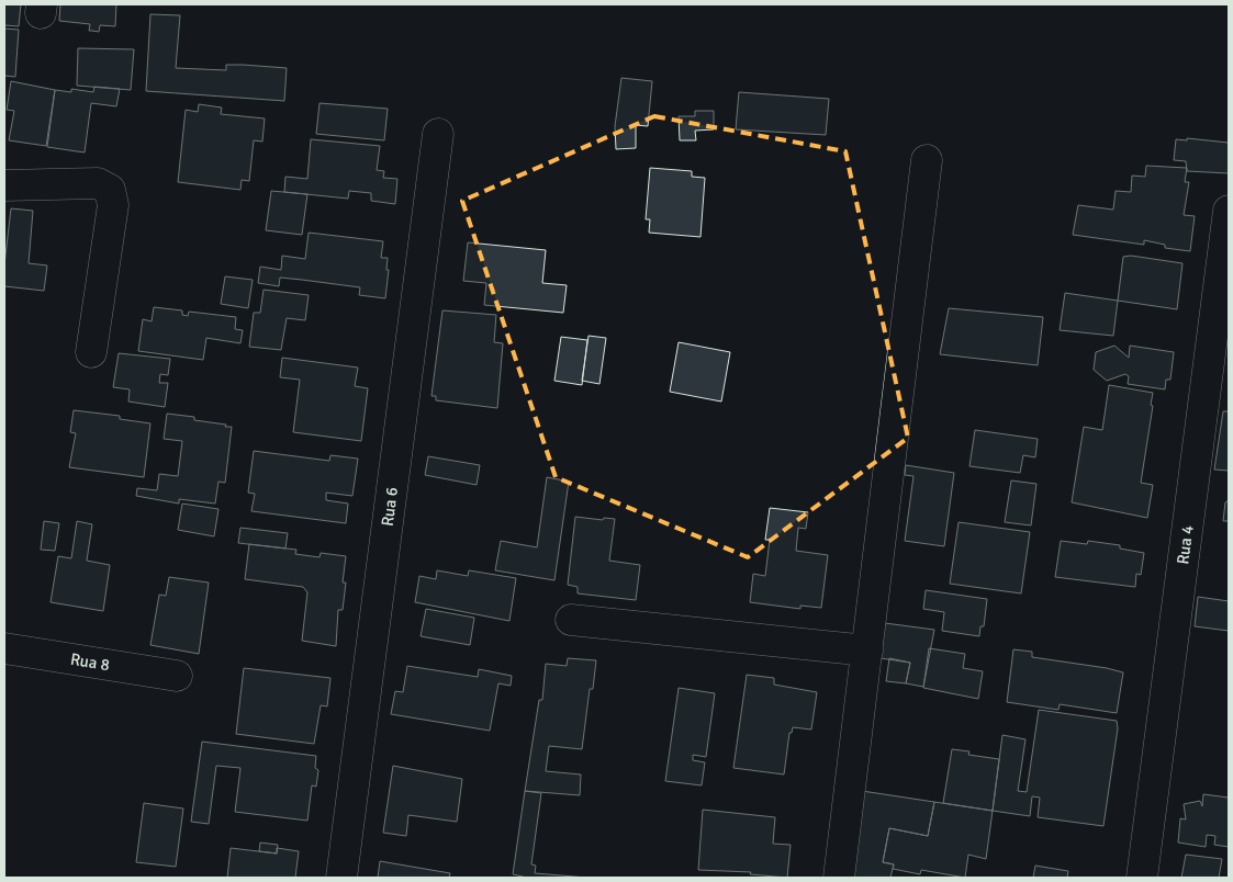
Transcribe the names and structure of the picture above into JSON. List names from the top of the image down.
{
  "streets": {
    "street": ["Rua 6", "Rua 4", "Rua 8"]
  }
}
